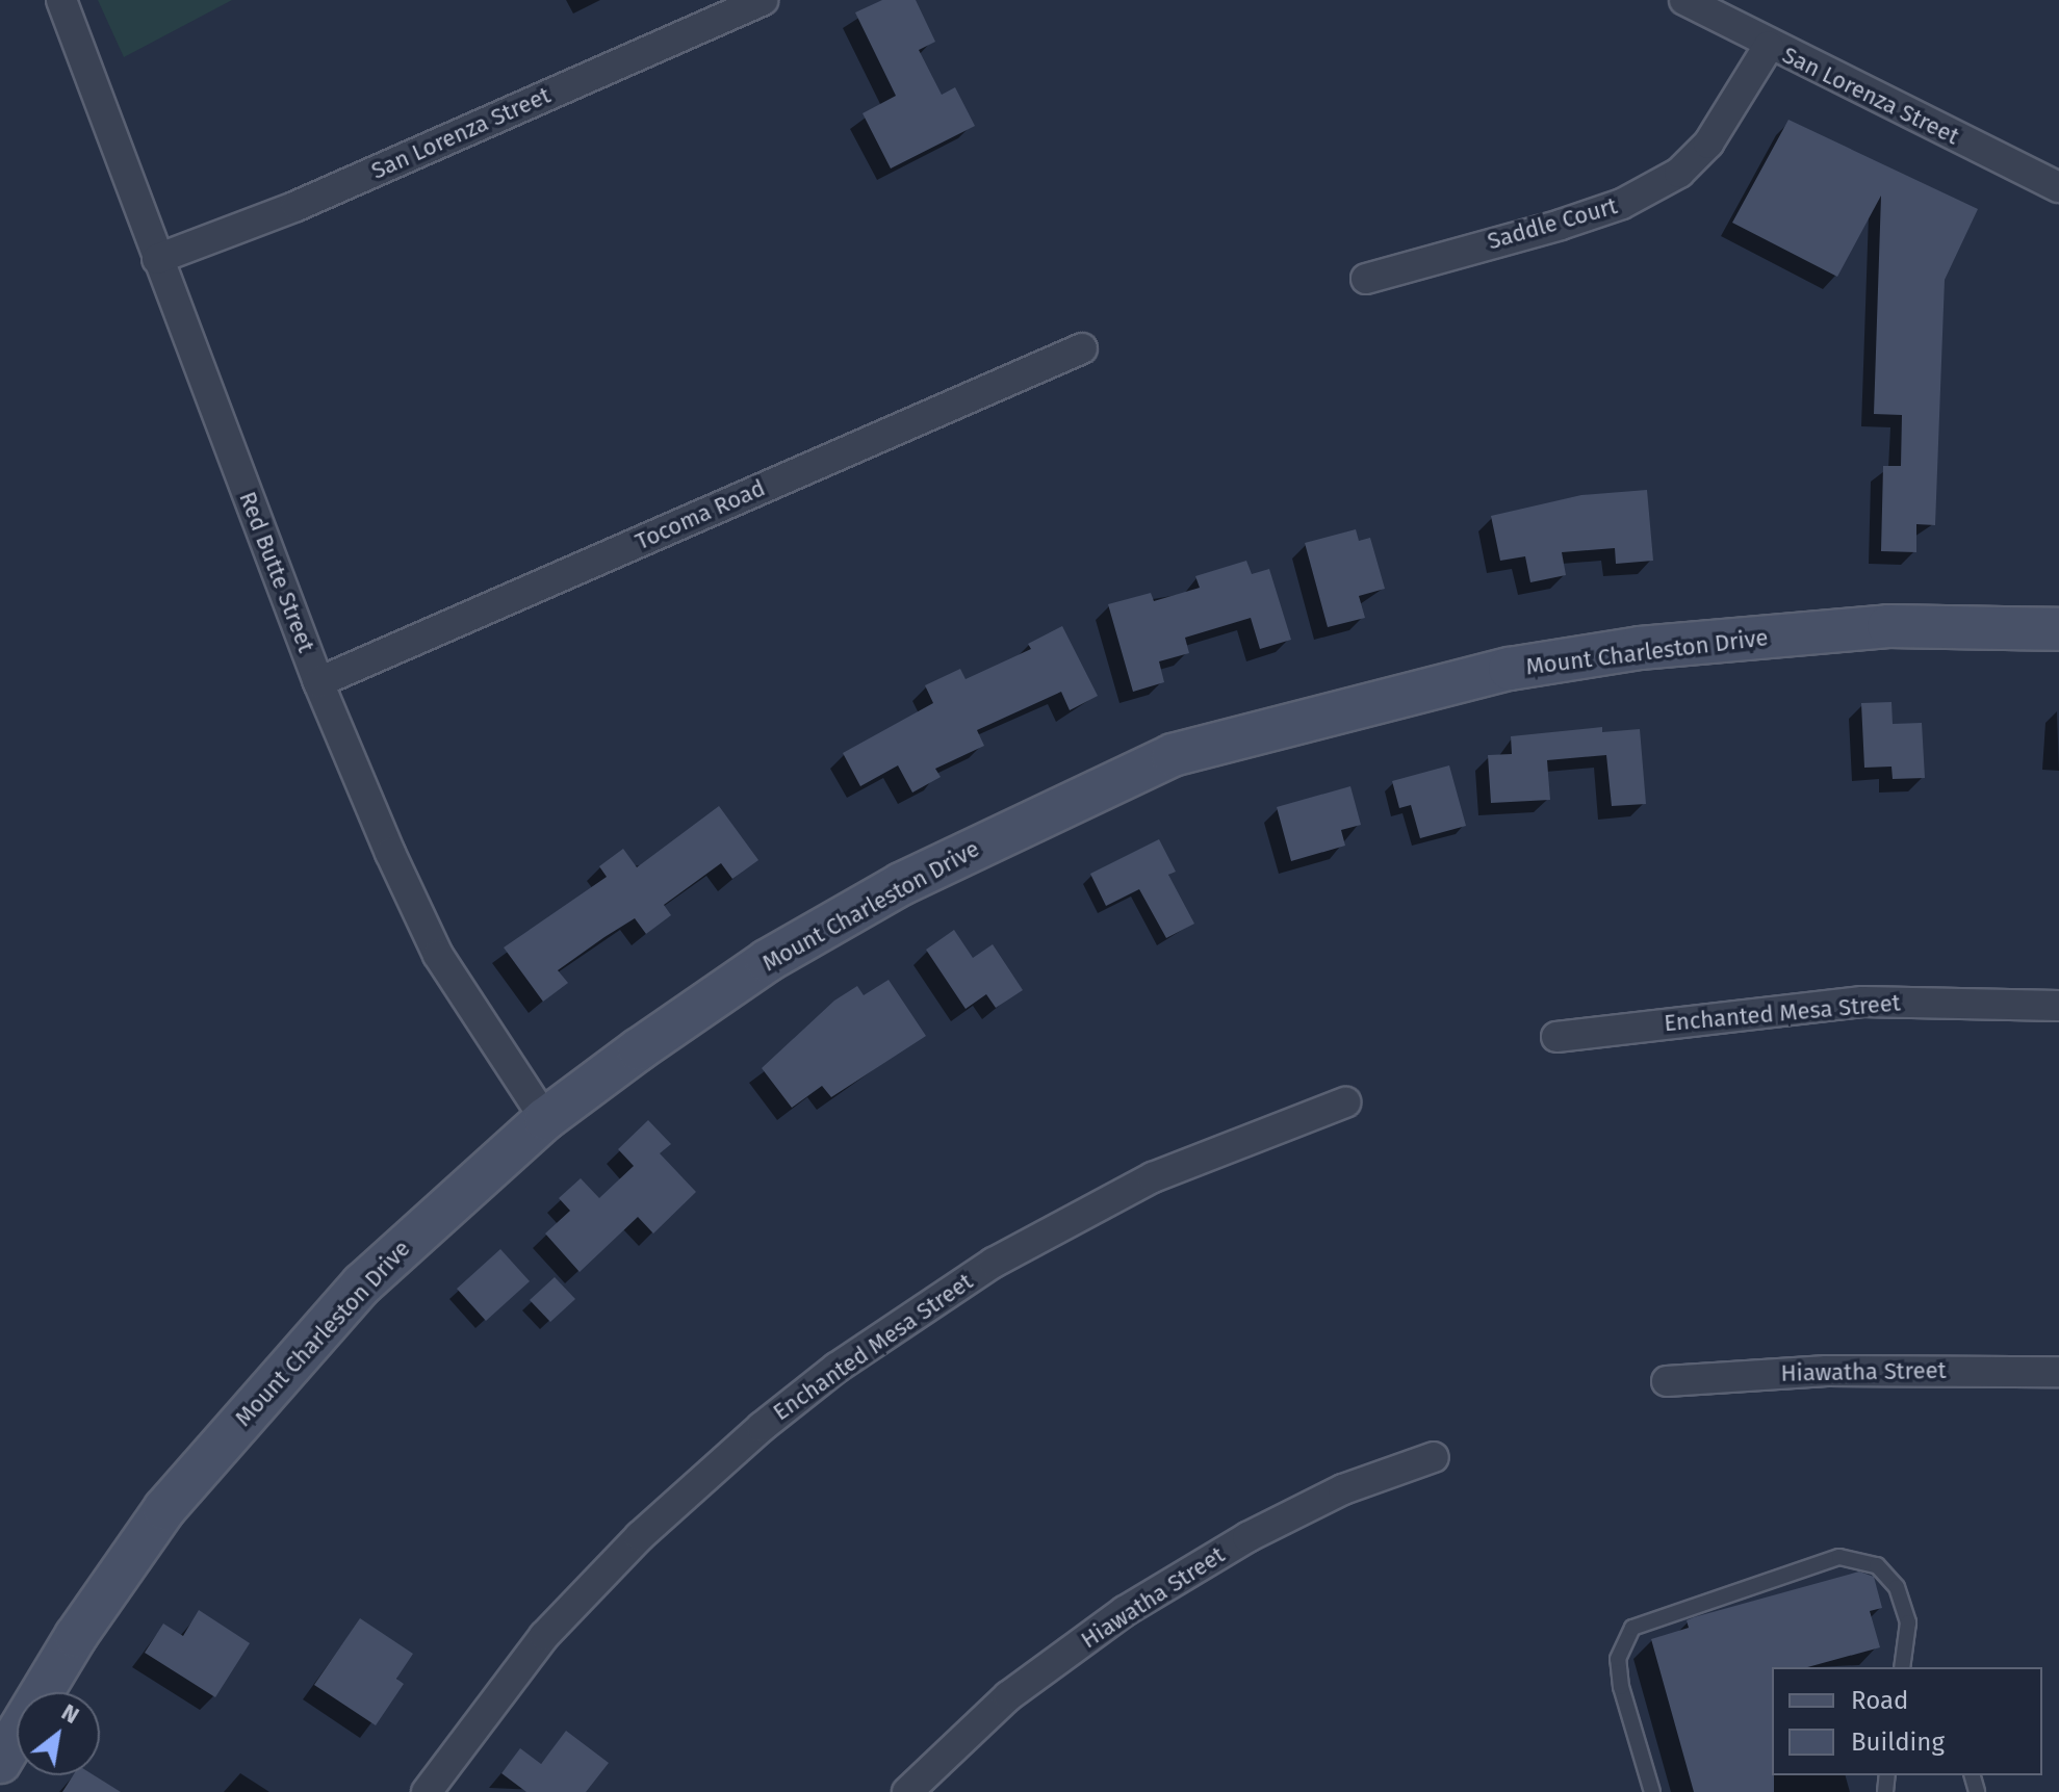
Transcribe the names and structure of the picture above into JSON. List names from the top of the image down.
{
  "streets": {
    "street": [
      "San Lorenza Street",
      "Saddle Court",
      "Tocoma Road",
      "Red Butte Street",
      "Mount Charleston Drive",
      "Enchanted Mesa Street",
      "Hiawatha Street"
    ]
  },
  "crossings": [
    ["San Lorenza Street", "Saddle Court"],
    ["San Lorenza Street", "Red Butte Street"],
    ["Tocoma Road", "Red Butte Street"],
    ["Red Butte Street", "Mount Charleston Drive"]
  ],
  "legend": ["Road", "Building"],
  "north": "top right"
}
